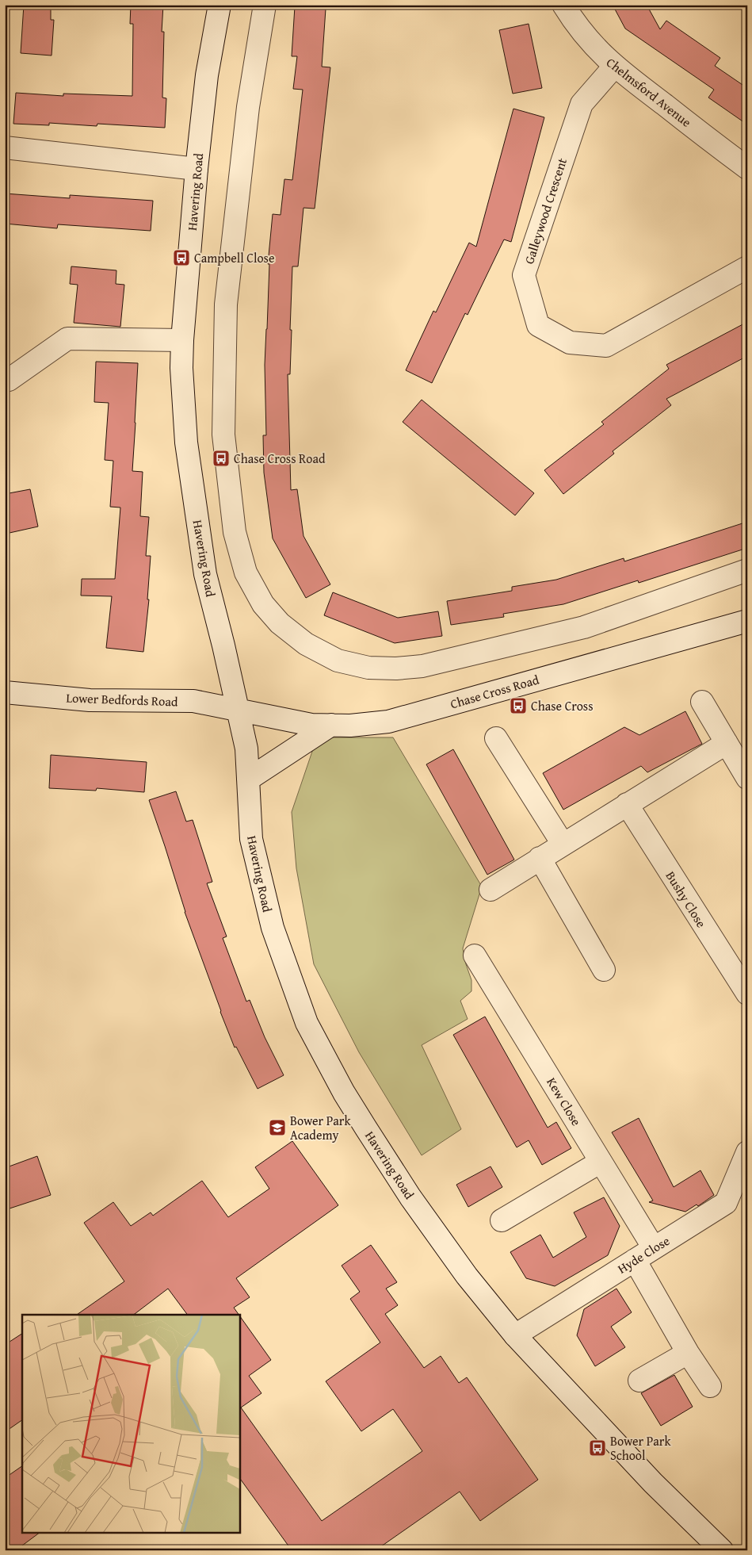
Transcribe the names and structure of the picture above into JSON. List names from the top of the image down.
{
  "streets": {
    "street": [
      "Chelmsford Avenue",
      "Havering Road",
      "Galleywood Crescent",
      "Chase Cross Road",
      "Lower Bedfords Road",
      "Bushy Close",
      "Kew Close",
      "Hyde Close"
    ]
  },
  "crossings": [
    ["Chelmsford Avenue", "Galleywood Crescent"],
    ["Havering Road", "Chase Cross Road"],
    ["Havering Road", "Lower Bedfords Road"],
    ["Havering Road", "Hyde Close"],
    ["Chase Cross Road", "Lower Bedfords Road"],
    ["Kew Close", "Hyde Close"]
  ],
  "places": {
    "bus stop": [
      "Campbell Close",
      "Chase Cross Road",
      "Chase Cross",
      "Bower Park School"
    ],
    "school or university": ["Bower Park Academy"]
  }
}
